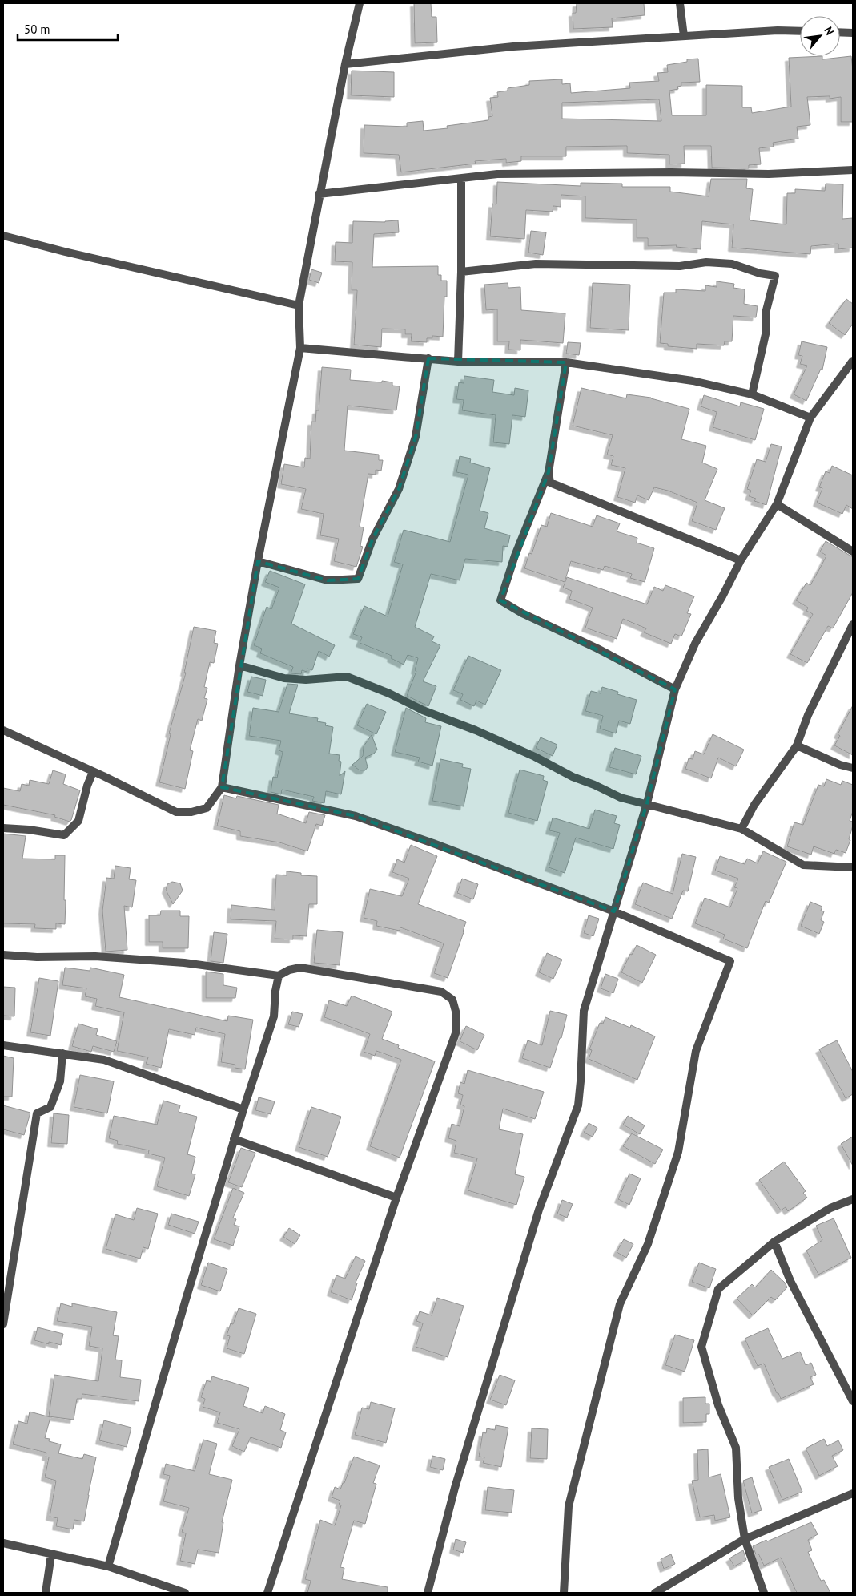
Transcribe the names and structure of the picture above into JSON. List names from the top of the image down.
{
  "scale_bar": "50 m",
  "north": "top right"
}
